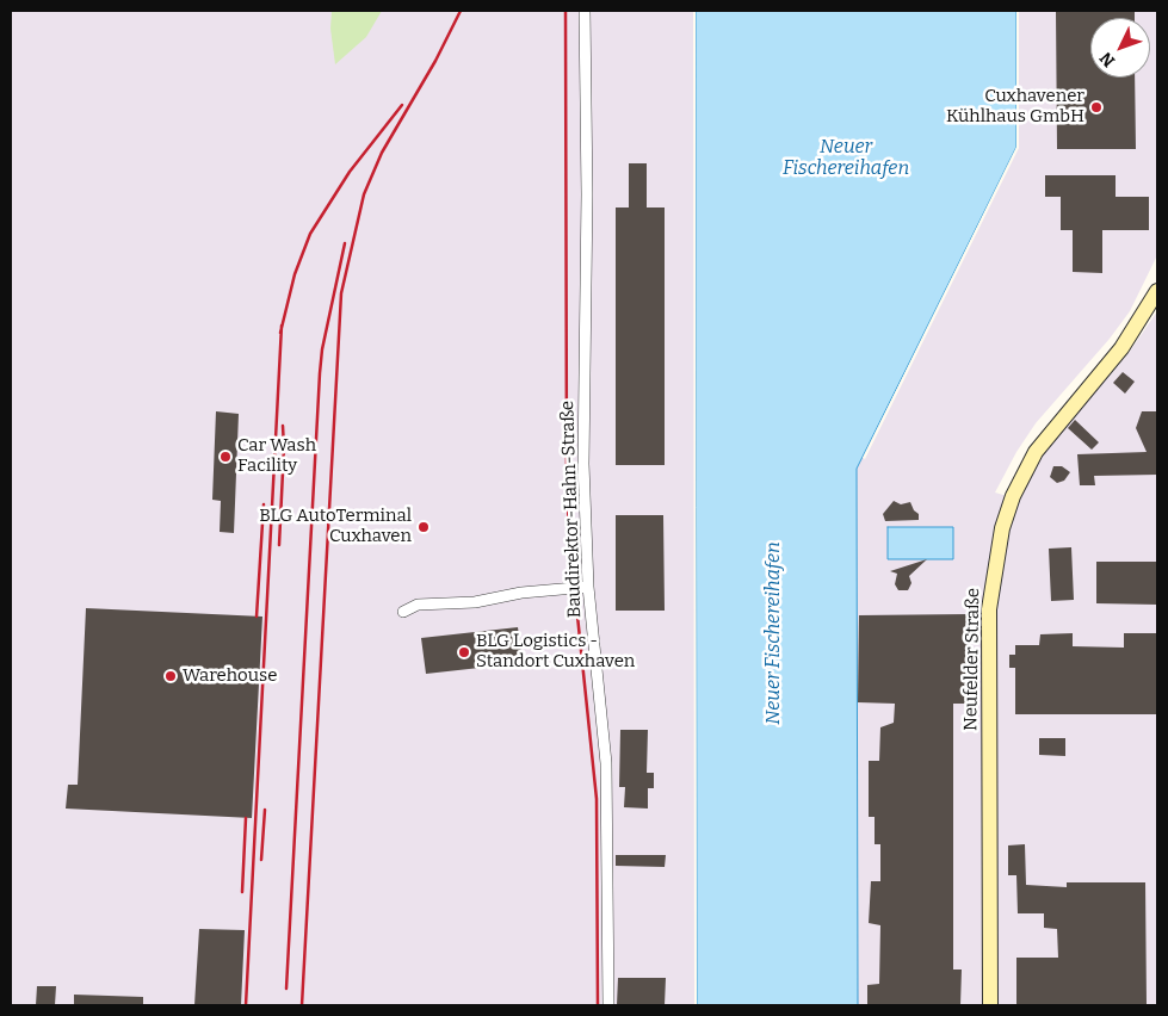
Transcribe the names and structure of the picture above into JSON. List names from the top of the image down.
{
  "streets": {
    "street": ["Baudirektor-Hahn-Straße", "Neufelder Straße"]
  },
  "water": ["Neuer Fischereihafen"],
  "places": [
    "Cuxhavener Kühlhaus GmbH",
    "Car Wash Facility",
    "BLG AutoTerminal Cuxhaven",
    "BLG Logistics - Standort Cuxhaven",
    "Warehouse"
  ],
  "north": "bottom left"
}
